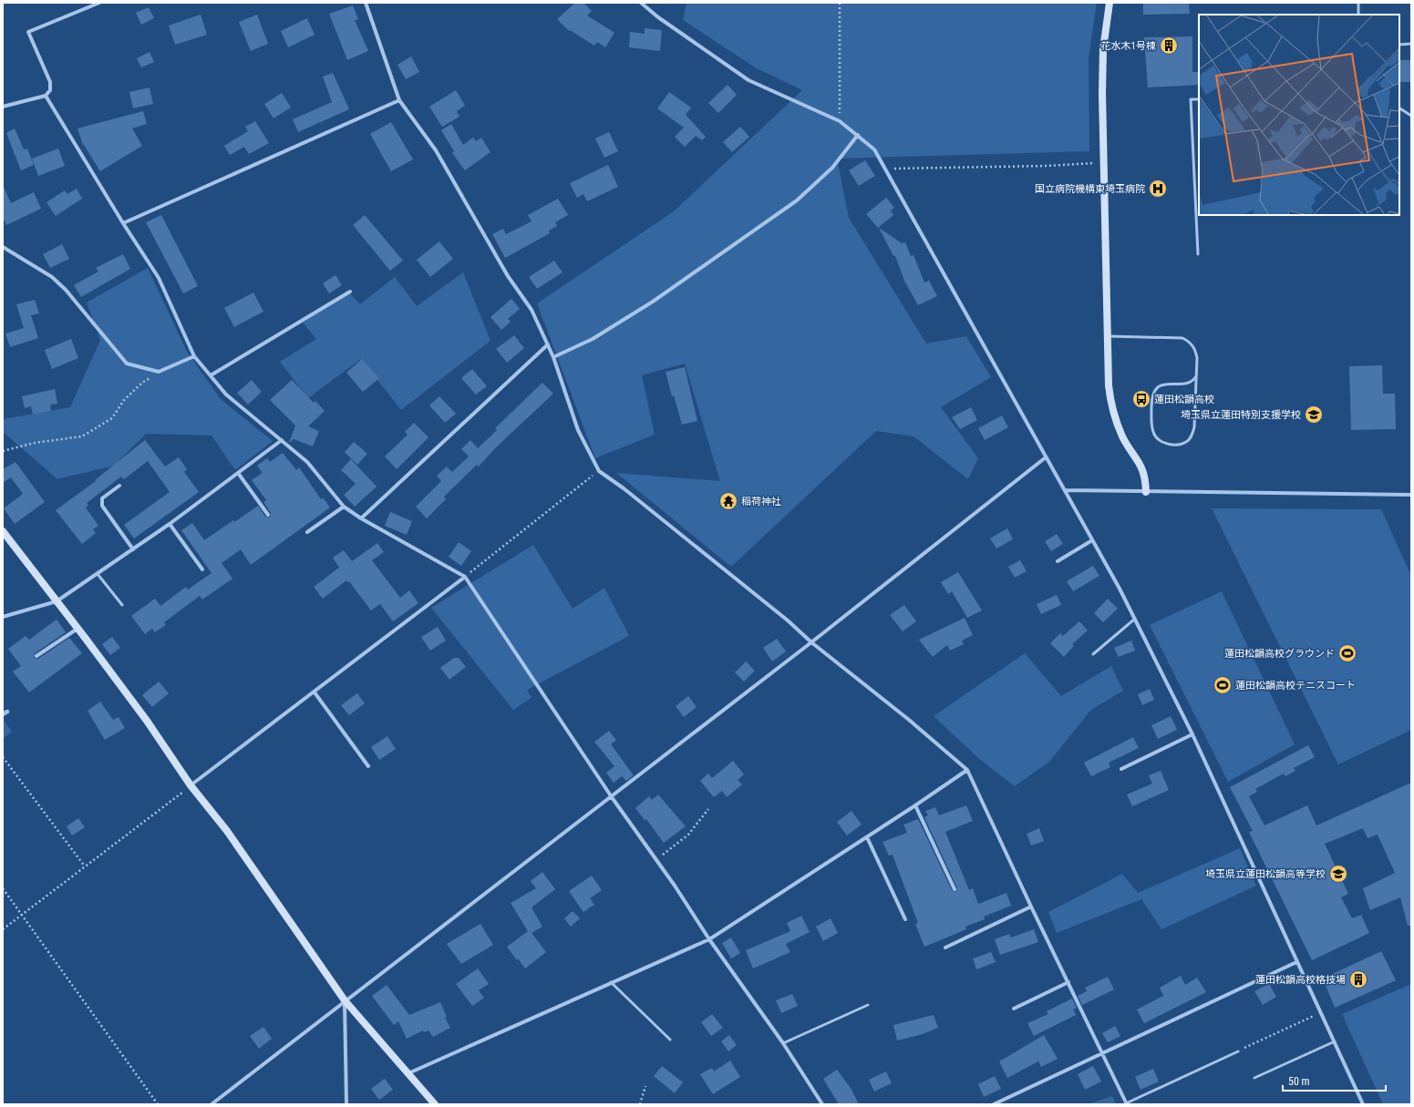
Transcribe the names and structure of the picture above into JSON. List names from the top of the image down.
{
  "places": {
    "building": ["花水木1号棟", "蓮田松韻高校格技場"],
    "hospital": ["国立病院機構東埼玉病院"],
    "bus stop": ["蓮田松韻高校"],
    "school or university": ["埼玉県立蓮田特別支援学校", "埼玉県立蓮田松韻高等学校"],
    "temple": ["稲荷神社"],
    "sports": ["蓮田松韻高校グラウンド", "蓮田松韻高校テニスコート"]
  },
  "scale_bar": "50 m"
}
